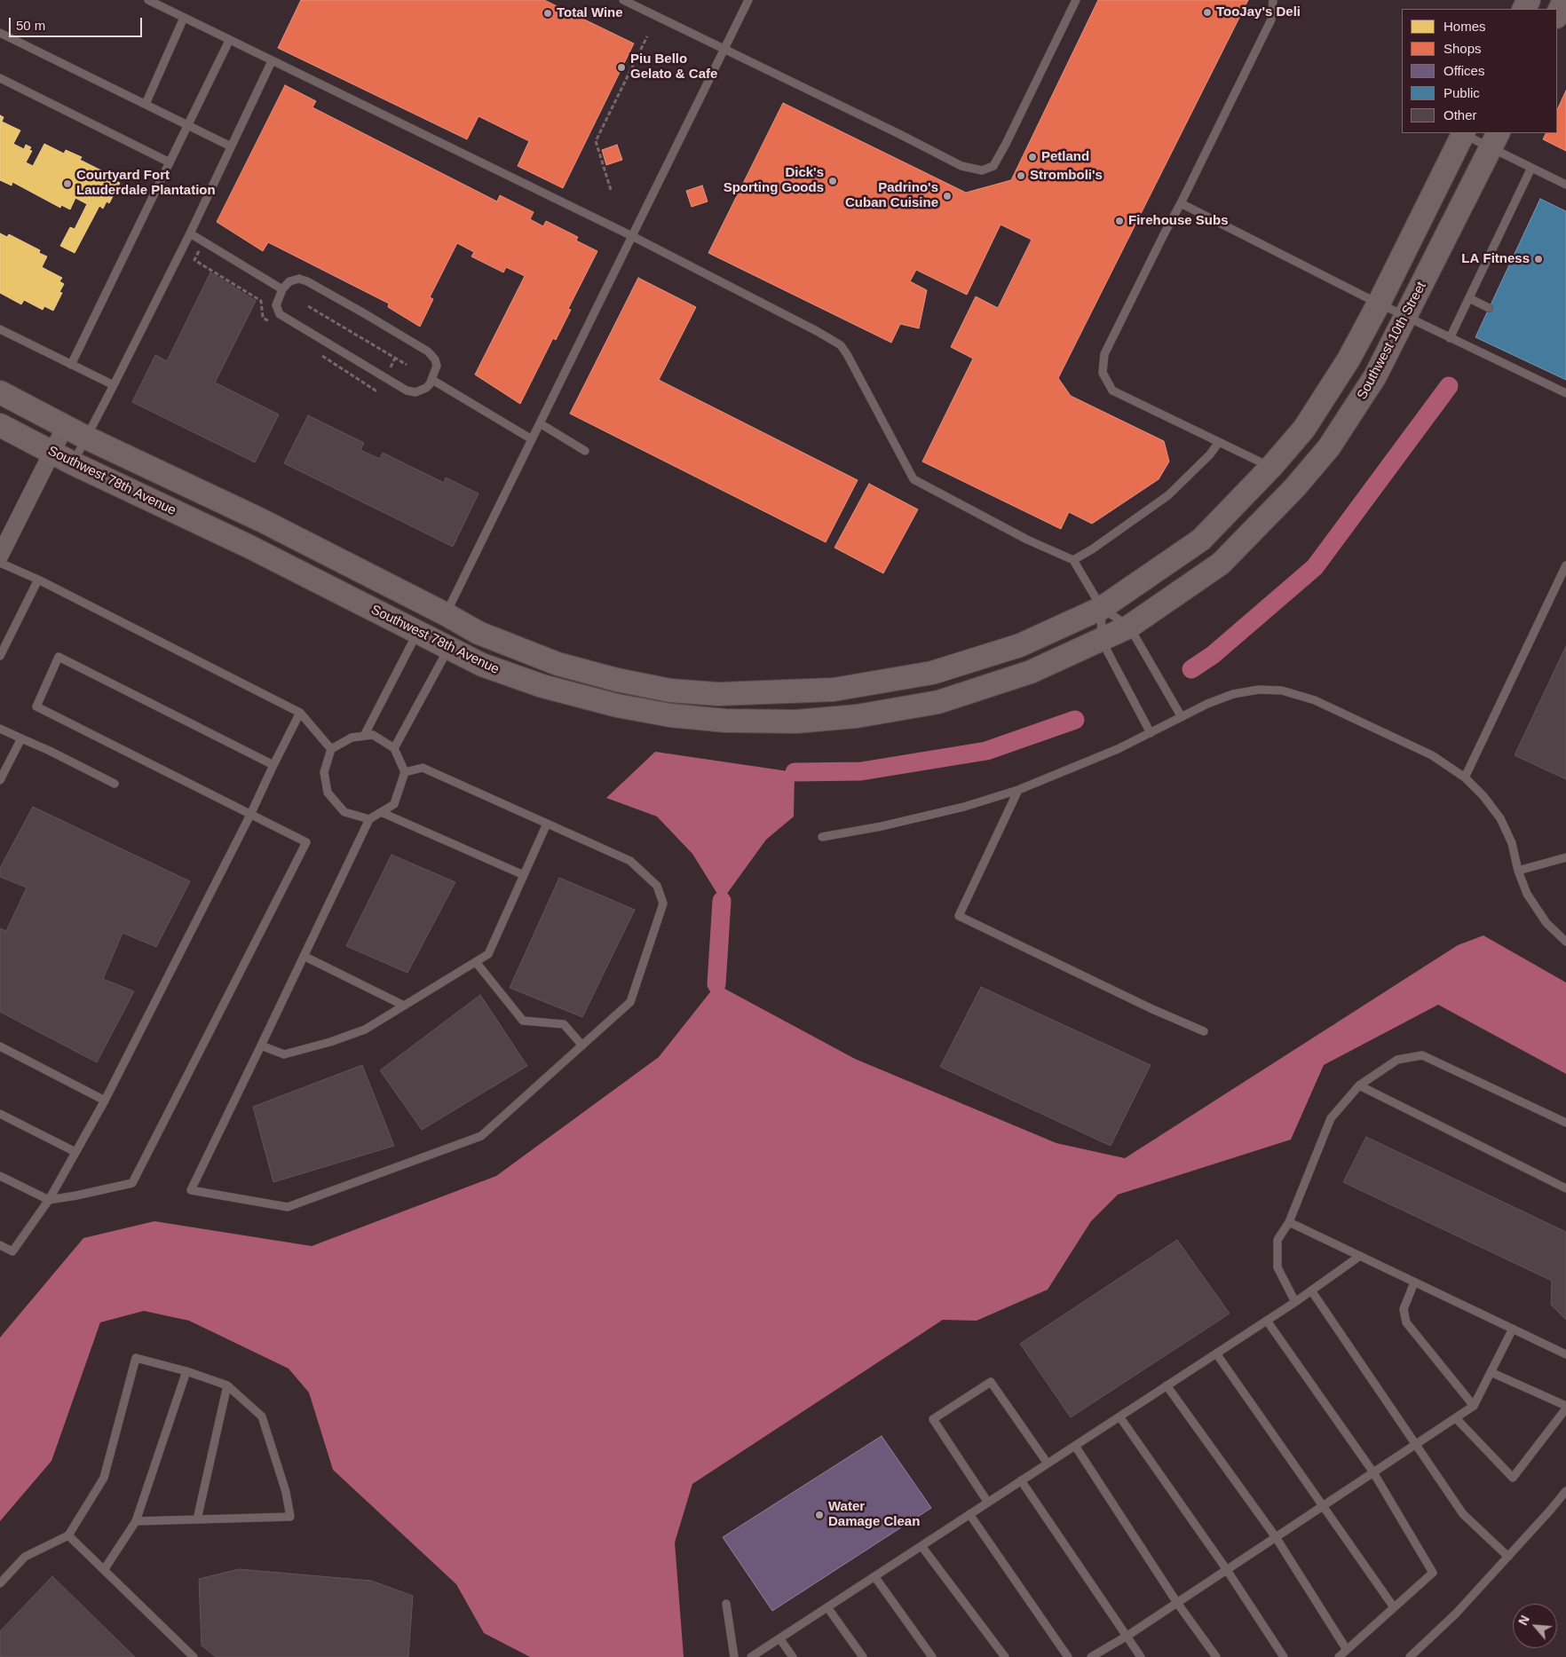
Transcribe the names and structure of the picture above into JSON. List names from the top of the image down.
{
  "streets": {
    "street": ["Southwest 10th Street", "Southwest 78th Avenue"]
  },
  "crossings": [
    ["Southwest 10th Street", "Southwest 78th Avenue"]
  ],
  "places": [
    "TooJay's Deli",
    "Total Wine",
    "Piu Bello Gelato & Cafe",
    "Petland",
    "Stromboli's",
    "Dick's Sporting Goods",
    "Courtyard Fort Lauderdale Plantation",
    "Padrino's Cuban Cuisine",
    "Firehouse Subs",
    "LA Fitness",
    "Water Damage Clean"
  ],
  "legend": [
    "Homes",
    "Shops",
    "Offices",
    "Public",
    "Other"
  ],
  "scale_bar": "50 m",
  "north": "top left"
}
